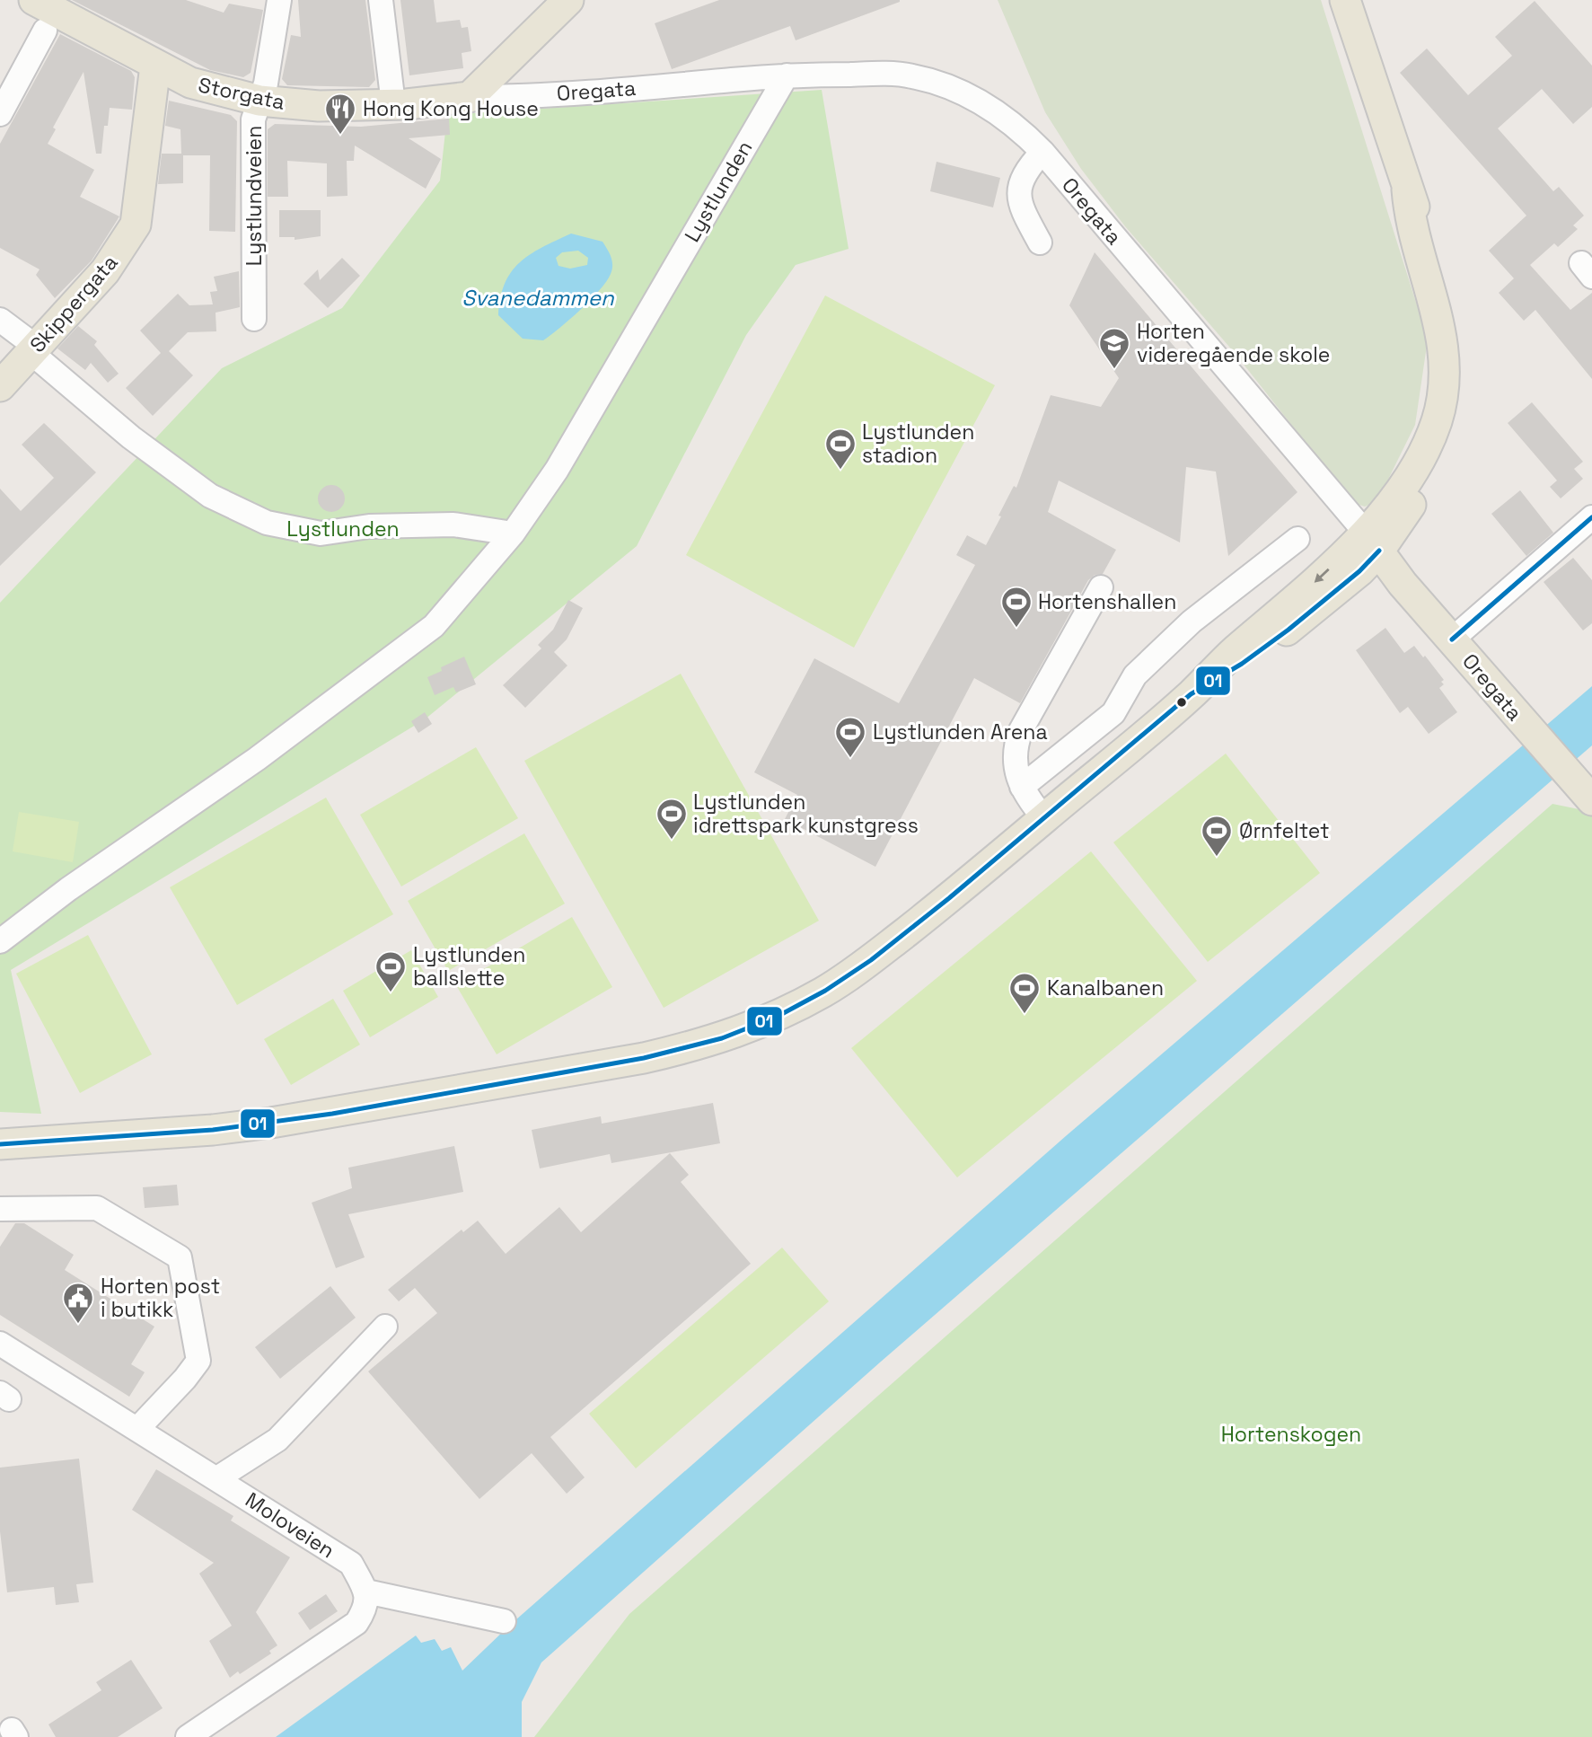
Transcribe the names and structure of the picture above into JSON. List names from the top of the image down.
{
  "streets": {
    "main road": ["Oregata", "Storgata", "Skippergata"],
    "street": ["Lystlunden", "Lystlundveien", "Moloveien"]
  },
  "crossings": [
    ["Oregata", "Storgata"],
    ["Oregata", "Lystlunden"],
    ["Storgata", "Lystlundveien"],
    ["Storgata", "Skippergata"]
  ],
  "water": ["Svanedammen"],
  "parks": ["Lystlunden", "Hortenskogen"],
  "places": {
    "restaurant": ["Hong Kong House"],
    "school or university": ["Horten videregående skole"],
    "sports": [
      "Lystlunden stadion",
      "Hortenshallen",
      "Lystlunden Arena",
      "Lystlunden idrettspark kunstgress",
      "Ørnfeltet",
      "Lystlunden ballslette",
      "Kanalbanen"
    ],
    "public building": ["Horten post i butikk"]
  },
  "lines": ["transit line 01"]
}
